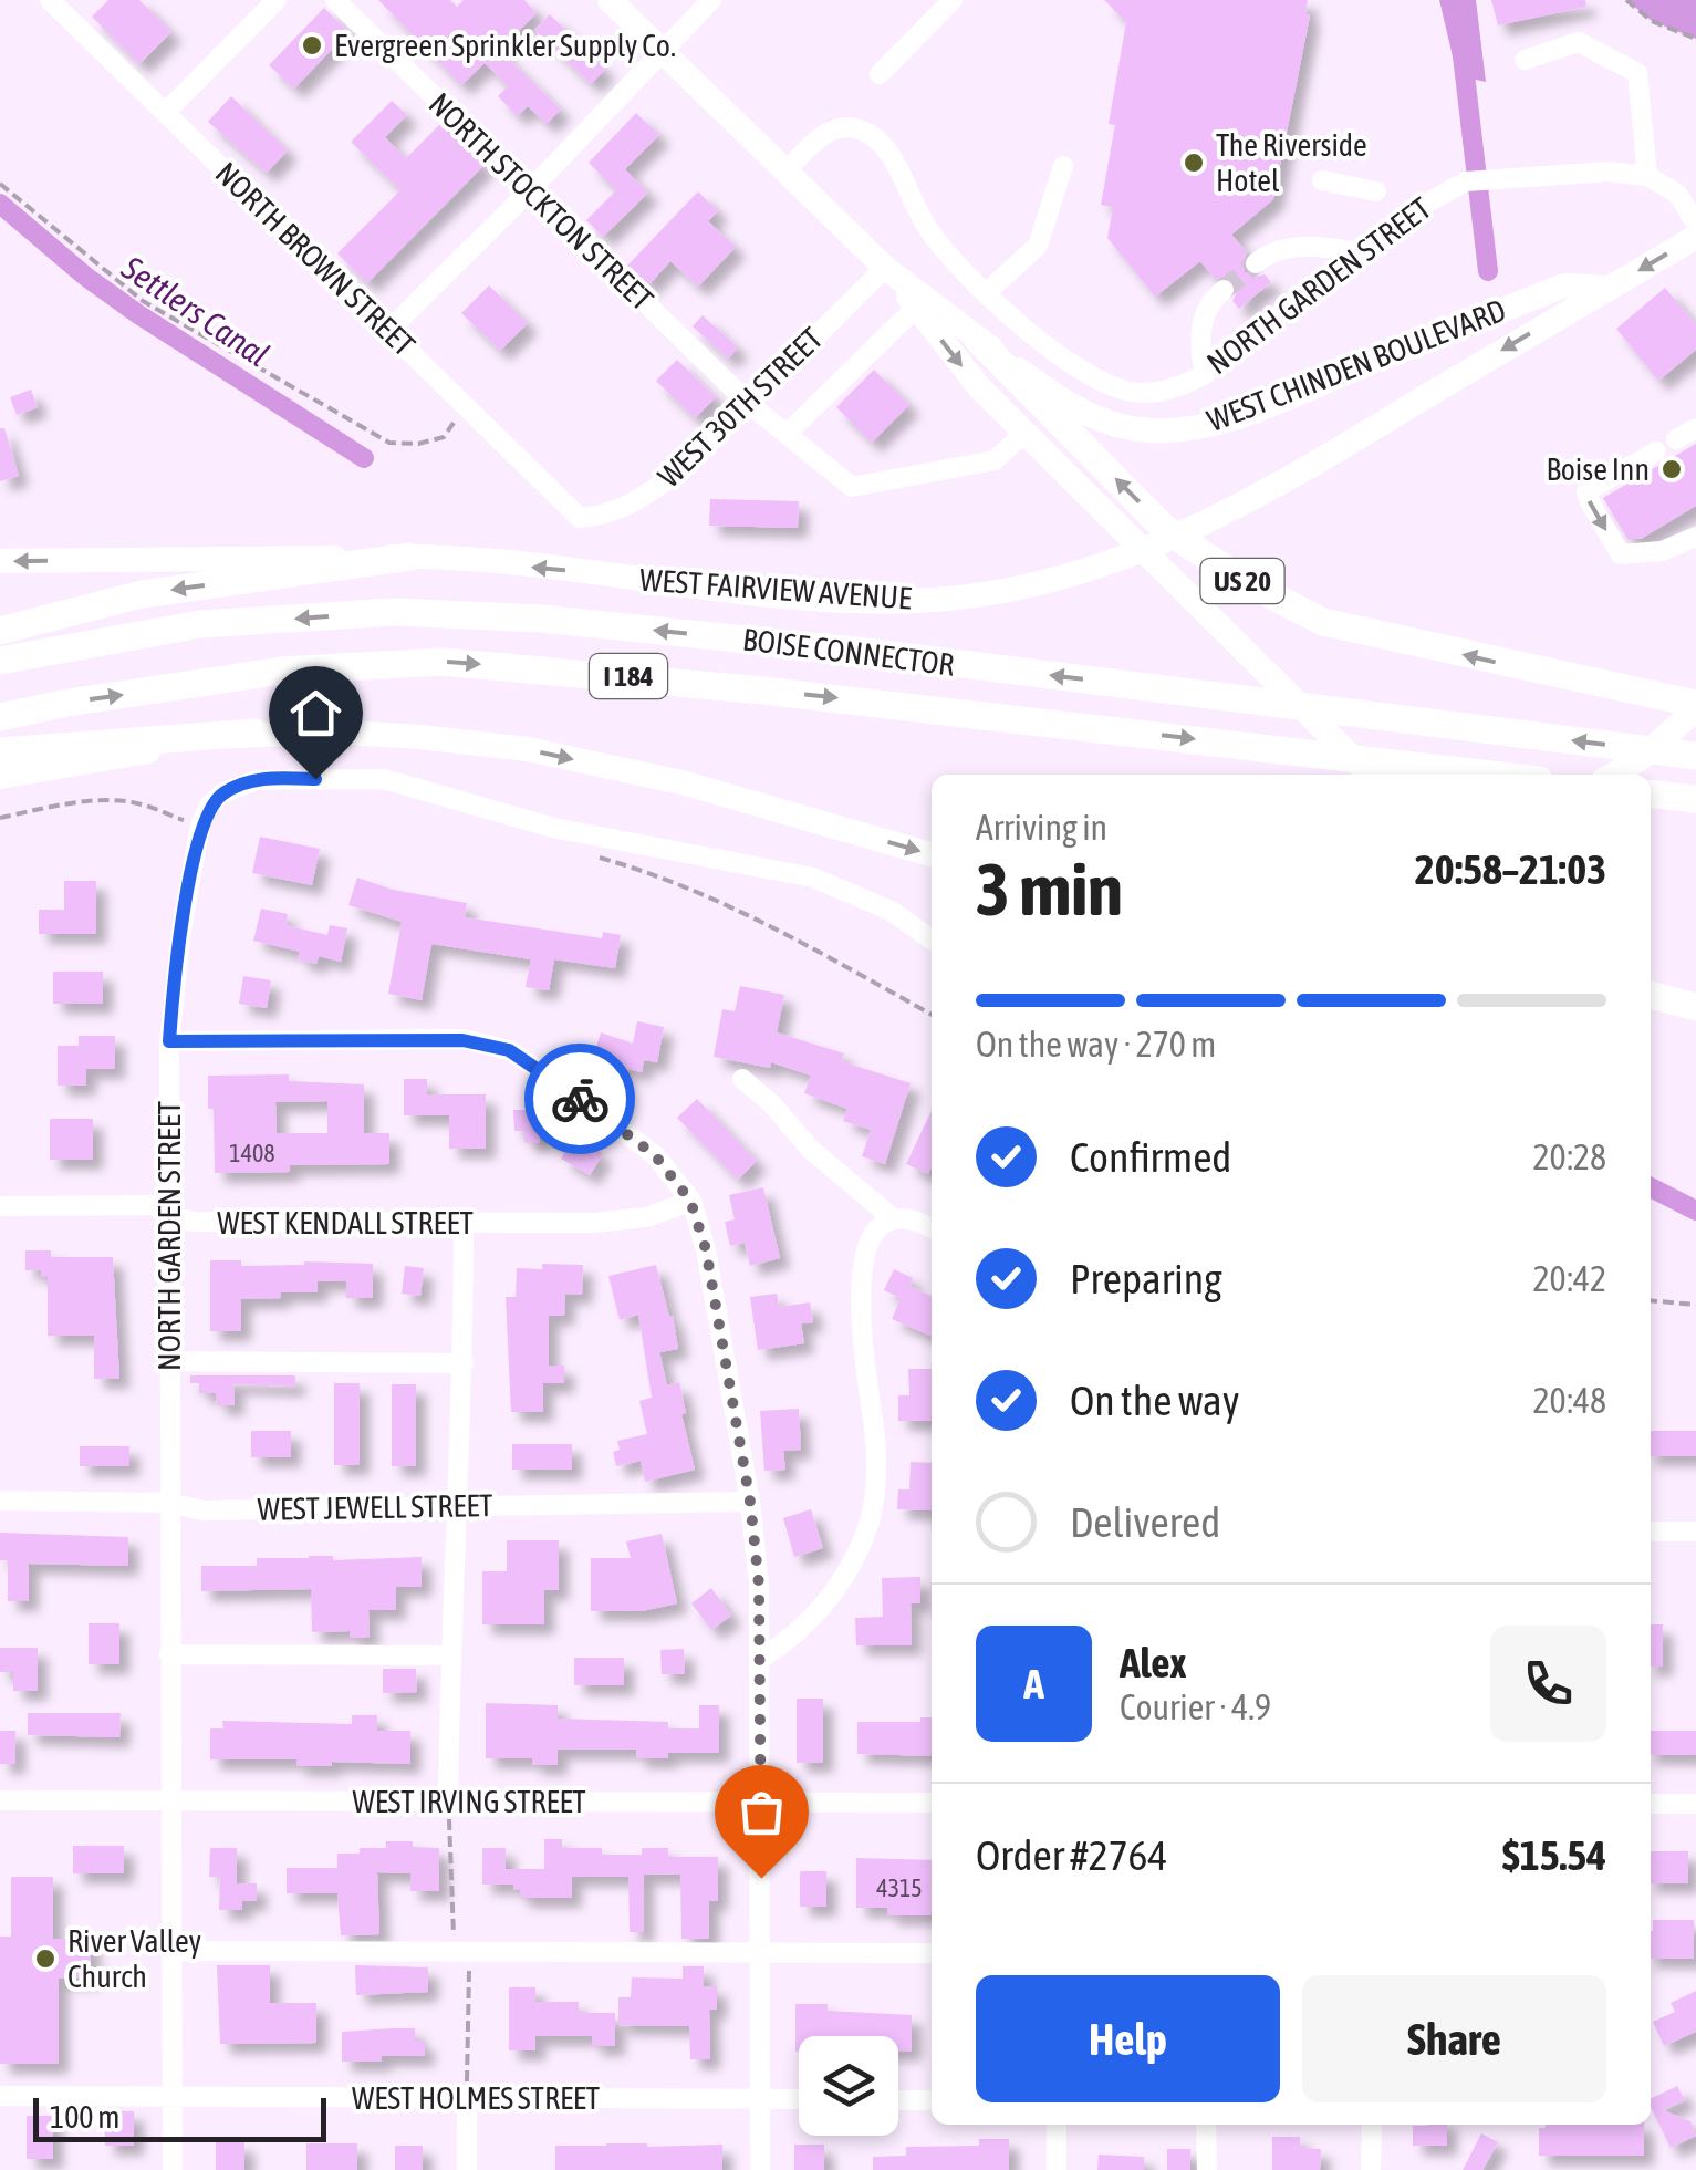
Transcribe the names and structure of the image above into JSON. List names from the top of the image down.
{
  "streets": {
    "highway": ["US 20", "BOISE CONNECTOR", "I 184"],
    "main road": ["WEST CHINDEN BOULEVARD", "WEST FAIRVIEW AVENUE"],
    "street": [
      "NORTH STOCKTON STREET",
      "NORTH BROWN STREET",
      "NORTH GARDEN STREET",
      "WEST 30TH STREET",
      "WEST KENDALL STREET",
      "WEST JEWELL STREET",
      "WEST IRVING STREET",
      "WEST HOLMES STREET"
    ]
  },
  "crossings": [
    ["NORTH STOCKTON STREET", "WEST CHINDEN BOULEVARD"],
    ["NORTH STOCKTON STREET", "WEST 30TH STREET"],
    ["NORTH BROWN STREET", "WEST 30TH STREET"],
    ["NORTH GARDEN STREET", "WEST CHINDEN BOULEVARD"],
    ["NORTH GARDEN STREET", "WEST KENDALL STREET"],
    ["NORTH GARDEN STREET", "WEST JEWELL STREET"],
    ["NORTH GARDEN STREET", "WEST IRVING STREET"],
    ["NORTH GARDEN STREET", "WEST HOLMES STREET"],
    ["WEST CHINDEN BOULEVARD", "WEST 30TH STREET"],
    ["WEST CHINDEN BOULEVARD", "US 20"],
    ["WEST CHINDEN BOULEVARD", "WEST FAIRVIEW AVENUE"]
  ],
  "water": ["Settlers Canal"],
  "places": [
    "Evergreen Sprinkler Supply Co.",
    "The Riverside Hotel",
    "Boise Inn",
    "River Valley Church"
  ],
  "house_numbers": ["1408", "4315"],
  "scale_bar": "100 m",
  "page": {
    "heading": ["3 min", "Arriving in", "20:58–21:03"],
    "panel": [
      "Alex",
      "Courier · 4.9",
      "Order #2764",
      "$15.54"
    ],
    "bar": "On the way · 270 m",
    "list": [
      ["Confirmed", "20:28"],
      ["Preparing", "20:42"],
      ["On the way", "20:48"],
      "Delivered"
    ],
    "round": "A",
    "buttons": ["Help", "Share"],
    "scale": "100 m"
  }
}
